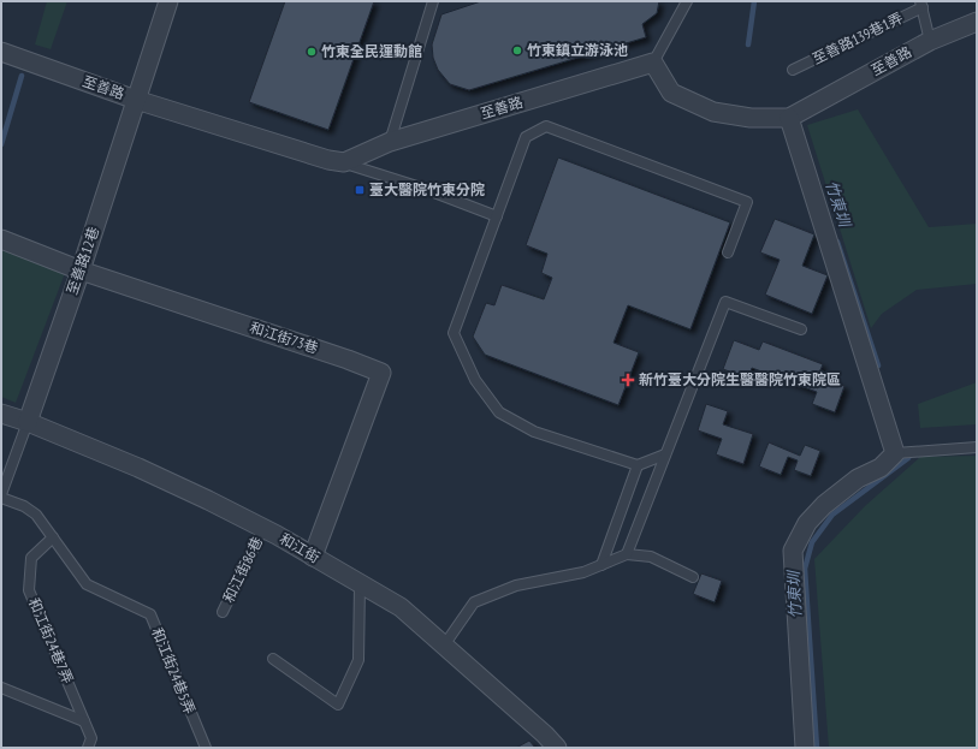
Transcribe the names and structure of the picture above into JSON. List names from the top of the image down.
{
  "streets": {
    "street": [
      "至善路",
      "至善路12巷",
      "和江街73巷",
      "和江街"
    ],
    "lane": [
      "至善路139巷1弄",
      "和江街86巷",
      "和江街24巷7弄",
      "和江街24巷5弄"
    ]
  },
  "crossings": [
    ["至善路", "至善路12巷"],
    ["至善路12巷", "和江街73巷"],
    ["至善路12巷", "和江街"],
    ["和江街73巷", "和江街"],
    ["和江街", "和江街86巷"],
    ["和江街24巷7弄", "和江街24巷5弄"]
  ],
  "water": ["竹東圳"],
  "places": {
    "other": ["竹東鎮立游泳池", "竹東全民運動館"],
    "transit": ["臺大醫院竹東分院"],
    "health": ["新竹臺大分院生醫醫院竹東院區"]
  }
}
